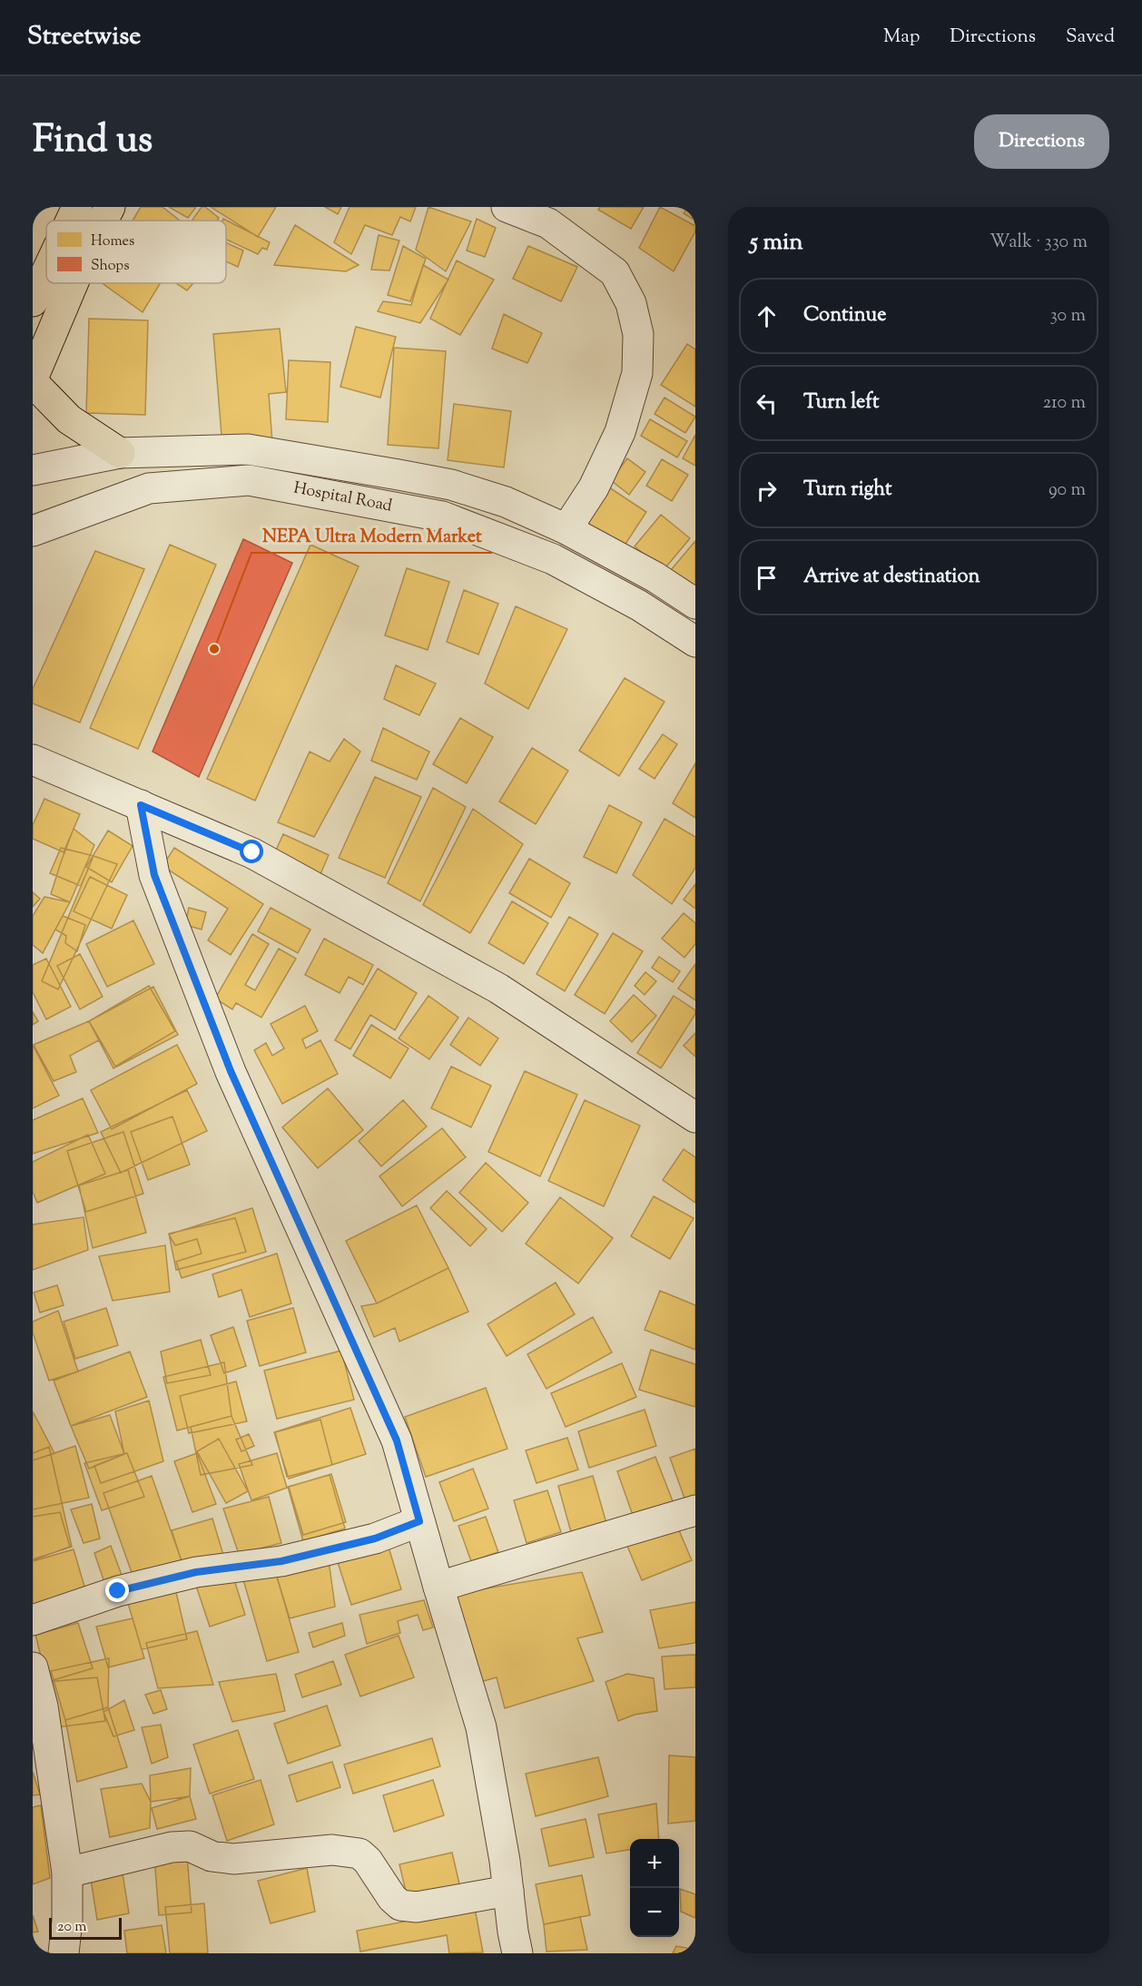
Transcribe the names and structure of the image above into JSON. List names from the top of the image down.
{
  "streets": {
    "street": ["Hospital Road"]
  },
  "places": ["NEPA Ultra Modern Market"],
  "legend": ["Homes", "Shops"],
  "scale_bar": "20 m",
  "page": {
    "header": "Streetwise",
    "nav": ["Map", "Directions", "Saved"],
    "title": "Find us",
    "buttons": "Directions",
    "heading": ["5 min", "Walk · 330 m"],
    "list": [
      ["Continue", "30 m"],
      ["Turn left", "210 m"],
      ["Turn right", "90 m"],
      "Arrive at destination"
    ],
    "map_buttons": ["+", "−"],
    "scale": "20 m"
  }
}
